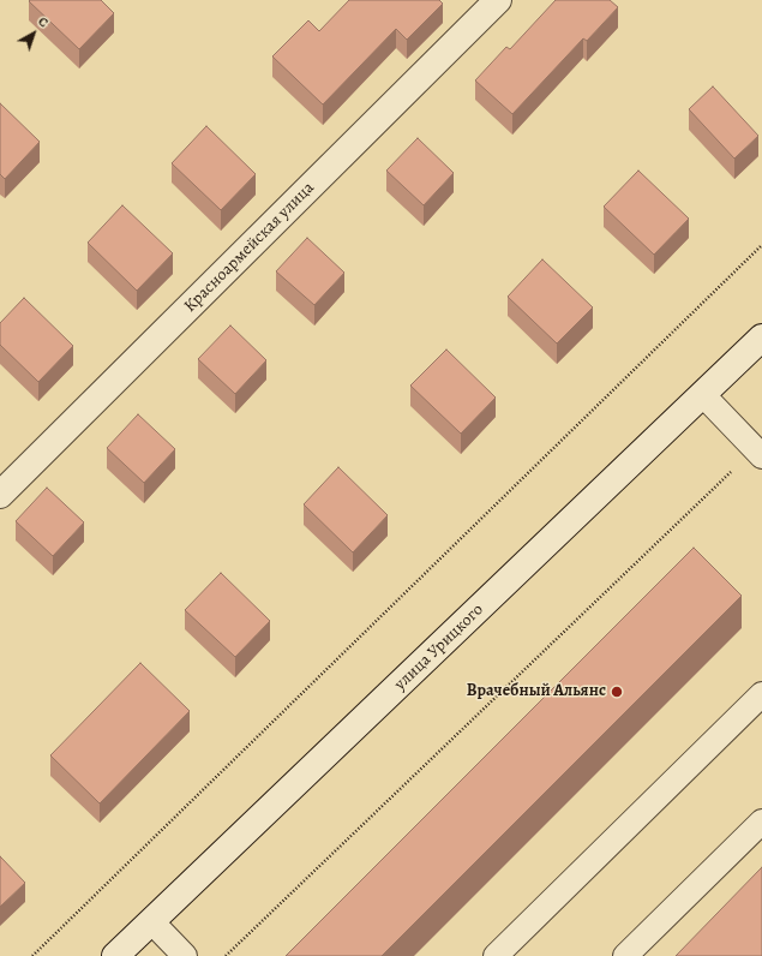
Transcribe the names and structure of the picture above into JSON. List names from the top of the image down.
{
  "streets": {
    "street": ["Красноармейская улица", "улица Урицкого"]
  },
  "places": ["Врачебный Альянс"],
  "north": "top right"
}
